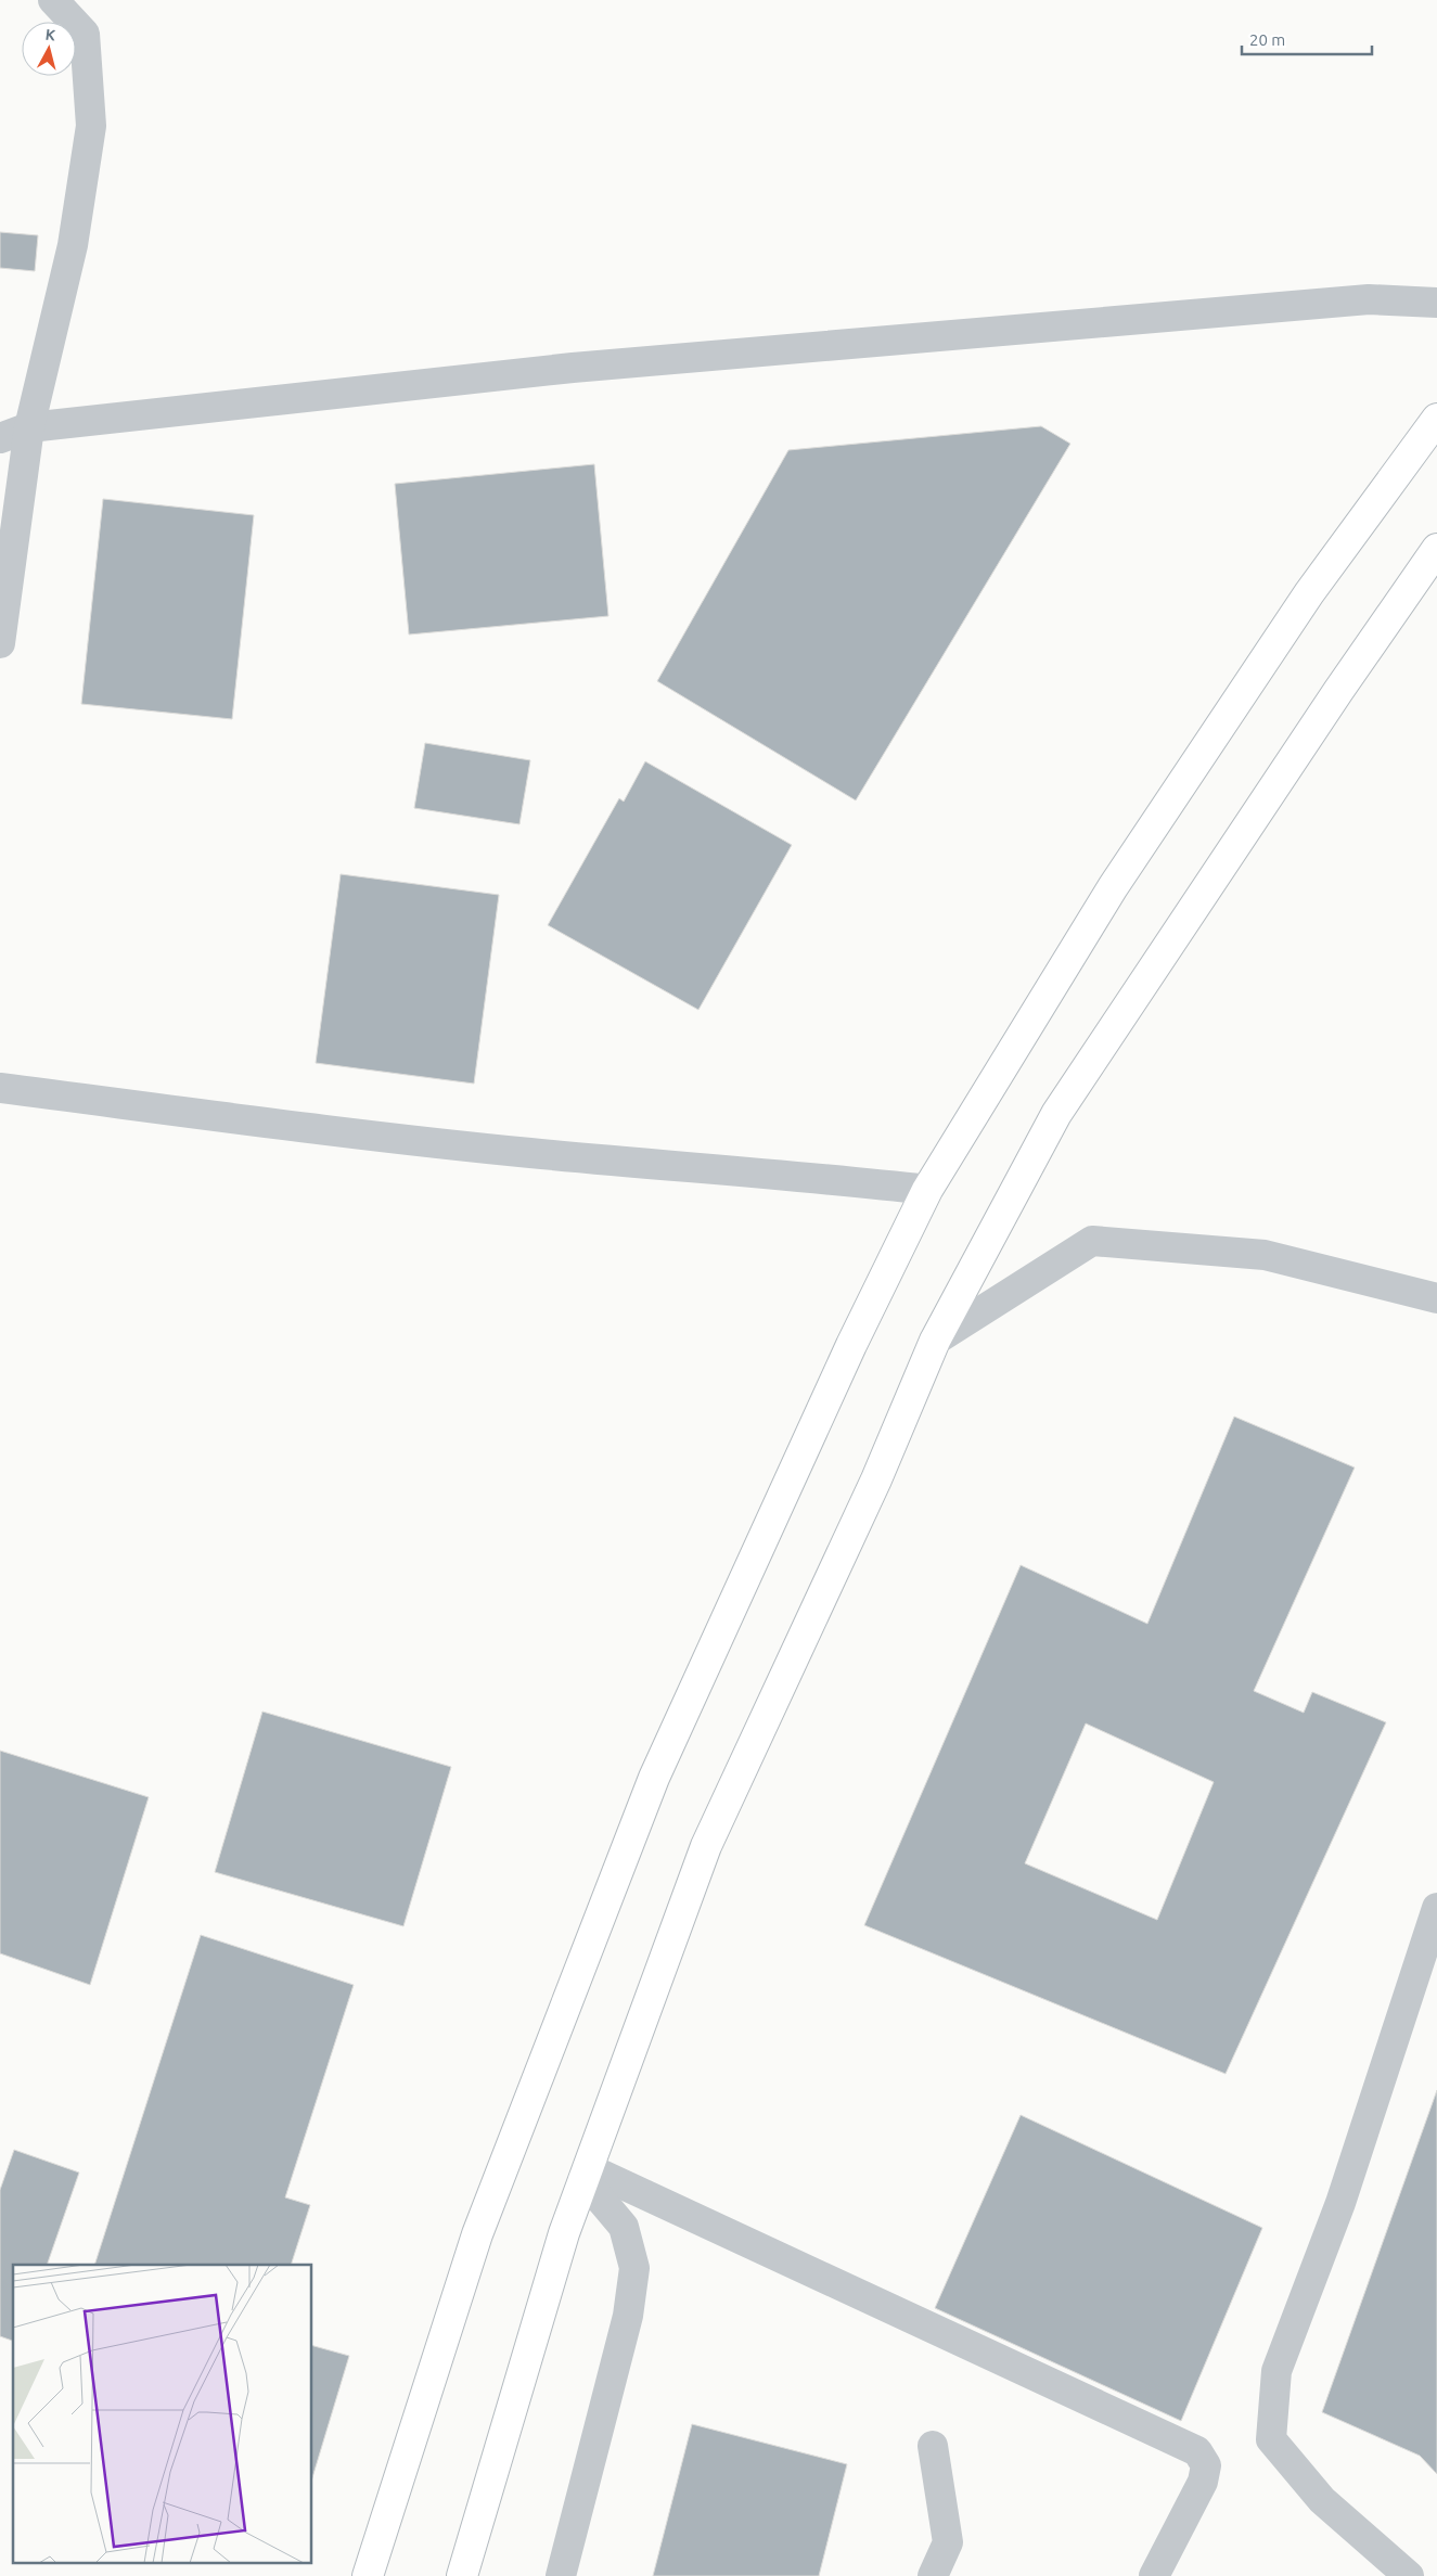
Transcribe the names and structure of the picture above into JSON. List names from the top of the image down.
{
  "scale_bar": "20 m",
  "north": "top"
}
